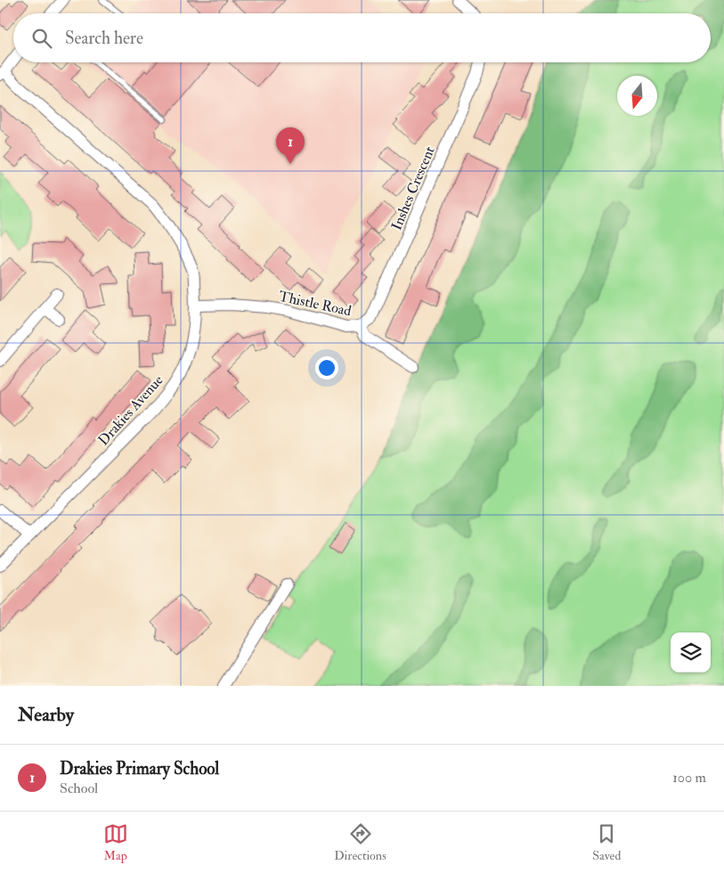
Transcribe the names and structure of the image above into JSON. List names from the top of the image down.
{
  "streets": {
    "street": ["Inshes Crescent", "Thistle Road", "Drakies Avenue"]
  },
  "crossings": [
    ["Inshes Crescent", "Thistle Road"],
    ["Thistle Road", "Drakies Avenue"]
  ],
  "north": "bottom",
  "page": {
    "search": "Search here",
    "pins": "1",
    "heading": "Nearby",
    "list": [
      {
        "mark": "1",
        "name": "Drakies Primary School",
        "note": "School",
        "value": "100 m"
      }
    ],
    "nav": ["Map", "Directions", "Saved"]
  }
}
